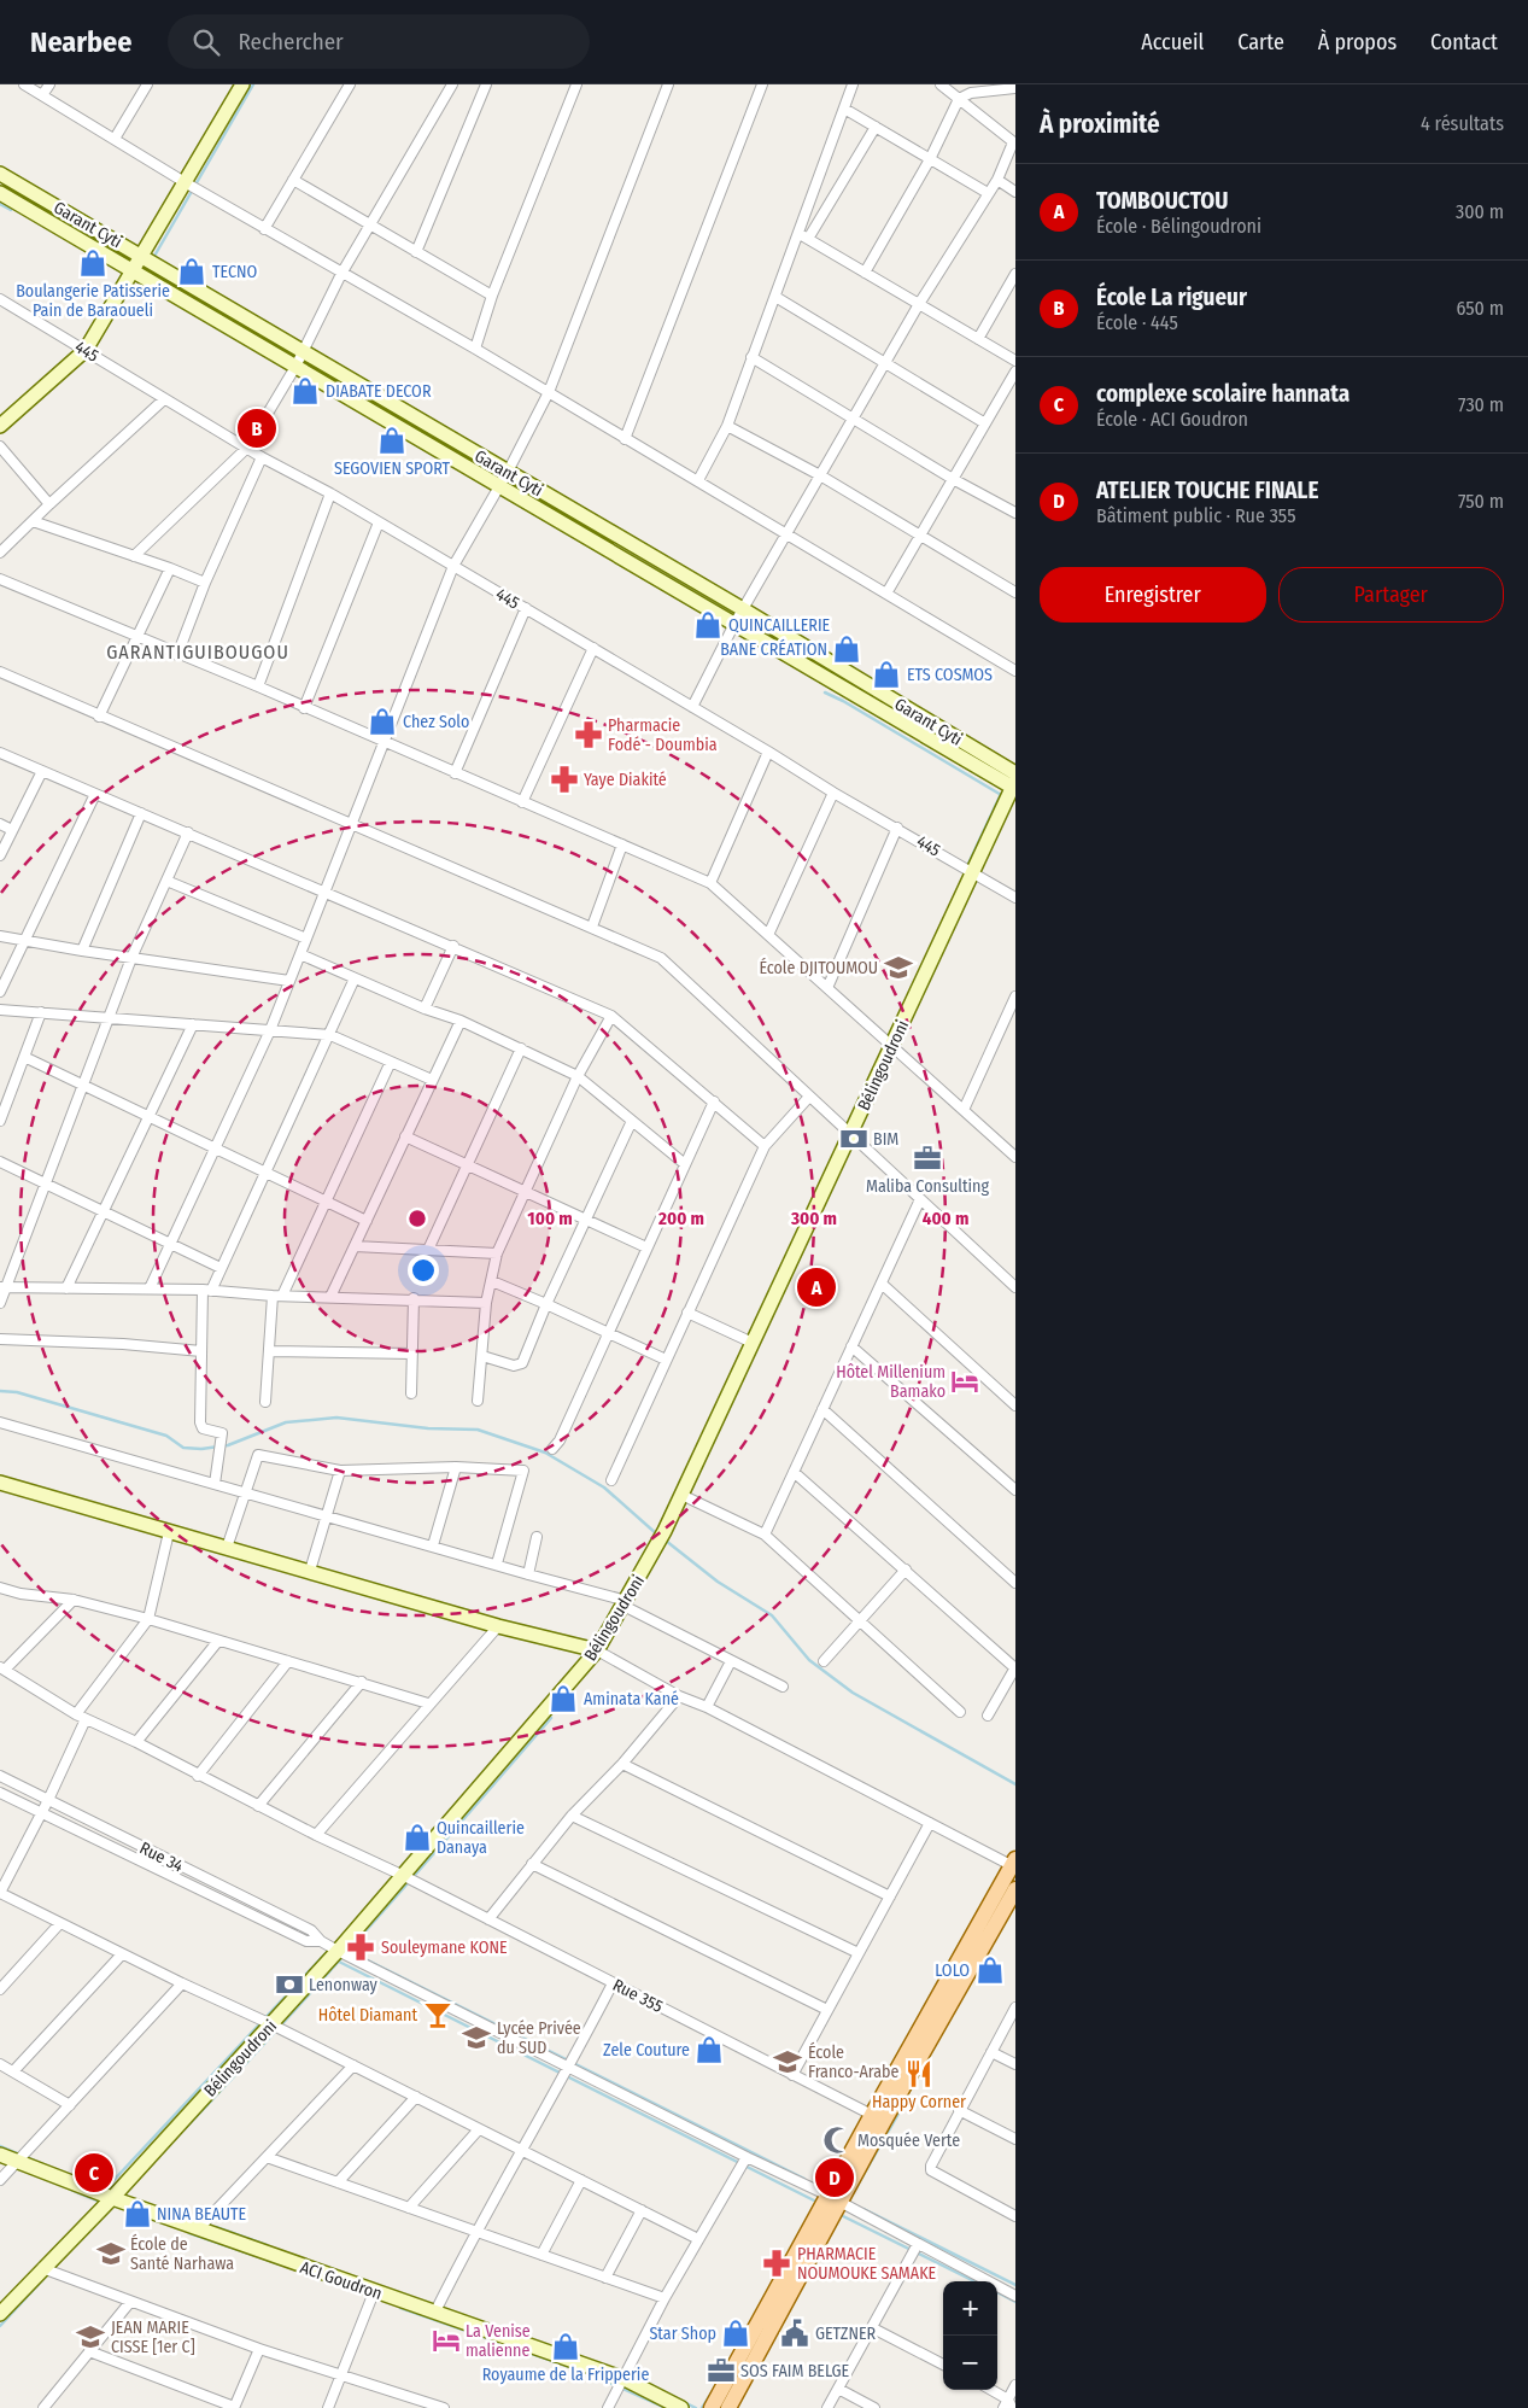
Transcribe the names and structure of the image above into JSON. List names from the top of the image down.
{
  "streets": {
    "street": [
      "Garant Cyti",
      "445",
      "Bélingoudroni",
      "Rue 34",
      "Rue 355",
      "ACI Goudron"
    ]
  },
  "crossings": [
    ["Garant Cyti", "Bélingoudroni"],
    ["445", "Bélingoudroni"],
    ["Bélingoudroni", "Rue 34"],
    ["Bélingoudroni", "Rue 355"],
    ["Bélingoudroni", "ACI Goudron"]
  ],
  "districts": ["GARANTIGUIBOUGOU"],
  "places": {
    "shop": [
      "Boulangerie Patisserie Pain de Baraoueli",
      "TECNO",
      "DIABATE DECOR",
      "SEGOVIEN SPORT",
      "QUINCAILLERIE",
      "BANE CRÉATION",
      "ETS COSMOS",
      "Chez Solo",
      "Aminata Kané",
      "Quincaillerie Danaya",
      "LOLO",
      "Zele Couture",
      "NINA BEAUTE",
      "Star Shop",
      "Royaume de la Fripperie"
    ],
    "pharmacy": [
      "Pharmacie Fodé - Doumbia",
      "Yaye Diakité",
      "Souleymane KONE",
      "PHARMACIE NOUMOUKE SAMAKE"
    ],
    "school or university": [
      "École DJITOUMOU",
      "Lycée Privée du SUD",
      "École Franco-Arabe",
      "École de Santé Narhawa",
      "JEAN MARIE CISSE [1er C]"
    ],
    "bank": ["BIM", "Lenonway"],
    "office": ["Maliba Consulting", "SOS FAIM BELGE"],
    "hotel": ["Hôtel Millenium Bamako", "La Venise malienne"],
    "bar": ["Hôtel Diamant"],
    "restaurant": ["Happy Corner"],
    "mosque": ["Mosquée Verte"],
    "public building": ["GETZNER"]
  },
  "page": {
    "header": "Nearbee",
    "search": "Rechercher",
    "nav": [
      "Accueil",
      "Carte",
      "À propos",
      "Contact"
    ],
    "heading": ["À proximité", "4 résultats"],
    "list": [
      {
        "mark": "A",
        "name": "TOMBOUCTOU",
        "note": "École · Bélingoudroni",
        "value": "300 m"
      },
      {
        "mark": "B",
        "name": "École La rigueur",
        "note": "École · 445",
        "value": "650 m"
      },
      {
        "mark": "C",
        "name": "complexe scolaire hannata",
        "note": "École · ACI Goudron",
        "value": "730 m"
      },
      {
        "mark": "D",
        "name": "ATELIER TOUCHE FINALE",
        "note": "Bâtiment public · Rue 355",
        "value": "750 m"
      }
    ],
    "pins": [
      "B",
      "A",
      "C",
      "D"
    ],
    "buttons": ["Enregistrer", "Partager"],
    "map_buttons": ["+", "−"]
  },
  "rings": [
    "100 m",
    "200 m",
    "300 m",
    "400 m"
  ]
}
